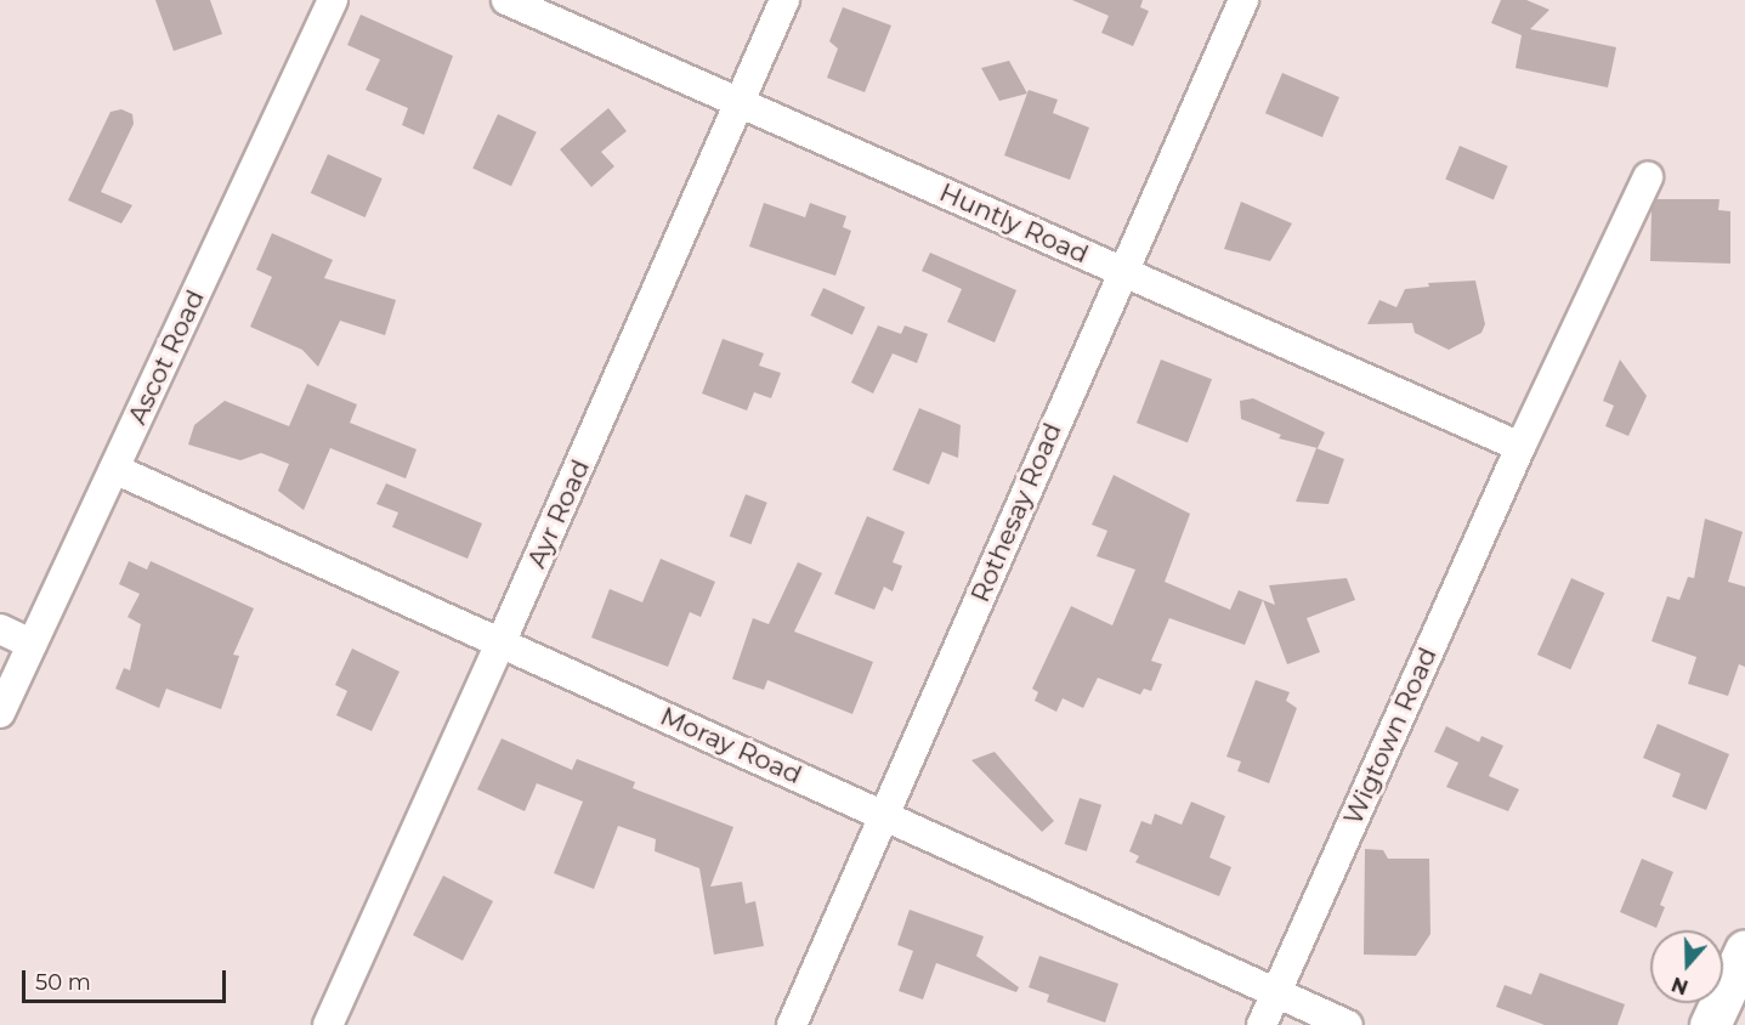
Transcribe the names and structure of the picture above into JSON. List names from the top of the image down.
{
  "streets": {
    "street": [
      "Huntly Road",
      "Ascot Road",
      "Rothesay Road",
      "Ayr Road",
      "Wigtown Road",
      "Moray Road"
    ]
  },
  "crossings": [
    ["Huntly Road", "Rothesay Road"],
    ["Huntly Road", "Ayr Road"],
    ["Huntly Road", "Wigtown Road"],
    ["Ascot Road", "Moray Road"],
    ["Rothesay Road", "Moray Road"],
    ["Ayr Road", "Moray Road"],
    ["Wigtown Road", "Moray Road"]
  ],
  "scale_bar": "50 m",
  "north": "bottom"
}
